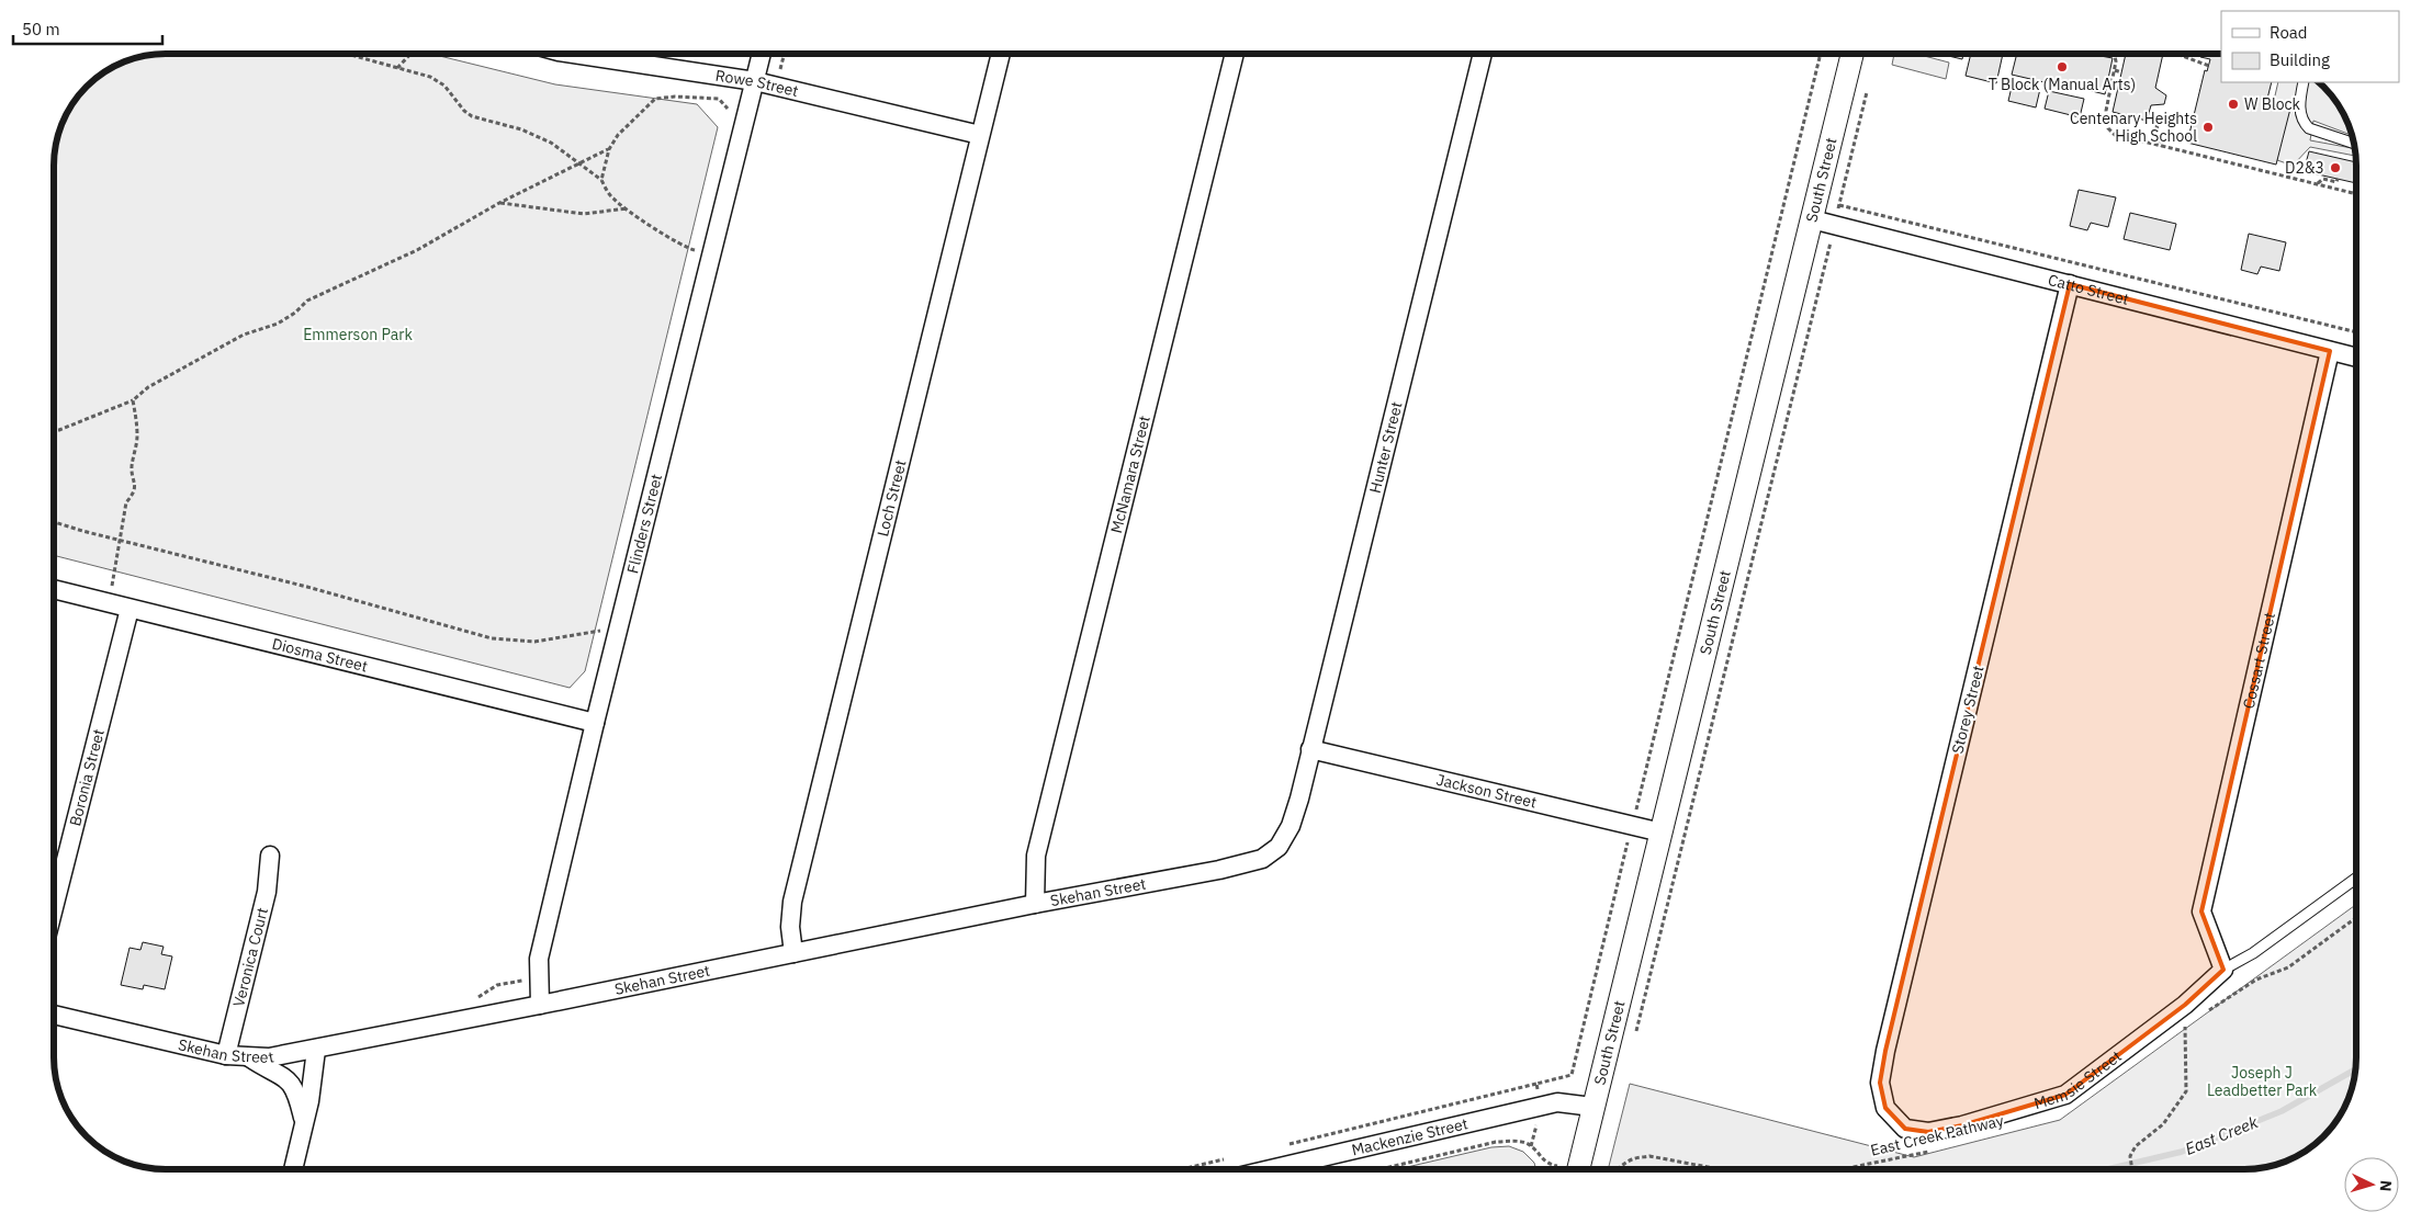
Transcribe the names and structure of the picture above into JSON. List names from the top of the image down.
{
  "streets": {
    "street": [
      "Rowe Street",
      "South Street",
      "Catto Street",
      "Hunter Street",
      "McNamara Street",
      "Loch Street",
      "Flinders Street",
      "Diosma Street",
      "Cossart Street",
      "Storey Street",
      "Boronia Street",
      "Jackson Street",
      "Skehan Street",
      "Veronica Court",
      "Memsie Street",
      "Mackenzie Street"
    ],
    "path": ["East Creek Pathway"]
  },
  "crossings": [
    ["Rowe Street", "Loch Street"],
    ["Rowe Street", "Flinders Street"],
    ["South Street", "Catto Street"],
    ["South Street", "Jackson Street"],
    ["South Street", "Mackenzie Street"],
    ["Catto Street", "Cossart Street"],
    ["Catto Street", "Storey Street"],
    ["Hunter Street", "Jackson Street"],
    ["Hunter Street", "Skehan Street"],
    ["McNamara Street", "Skehan Street"],
    ["Loch Street", "Skehan Street"],
    ["Flinders Street", "Diosma Street"],
    ["Flinders Street", "Skehan Street"],
    ["Diosma Street", "Boronia Street"],
    ["Cossart Street", "Memsie Street"],
    ["Storey Street", "Memsie Street"],
    ["Skehan Street", "Veronica Court"]
  ],
  "water": ["East Creek"],
  "parks": ["Emmerson Park", "Joseph J Leadbetter Park"],
  "places": [
    "T Block (Manual Arts)",
    "W Block",
    "Centenary Heights High School",
    "D2&3"
  ],
  "legend": ["Road", "Building"],
  "scale_bar": "50 m",
  "north": "right"
}
